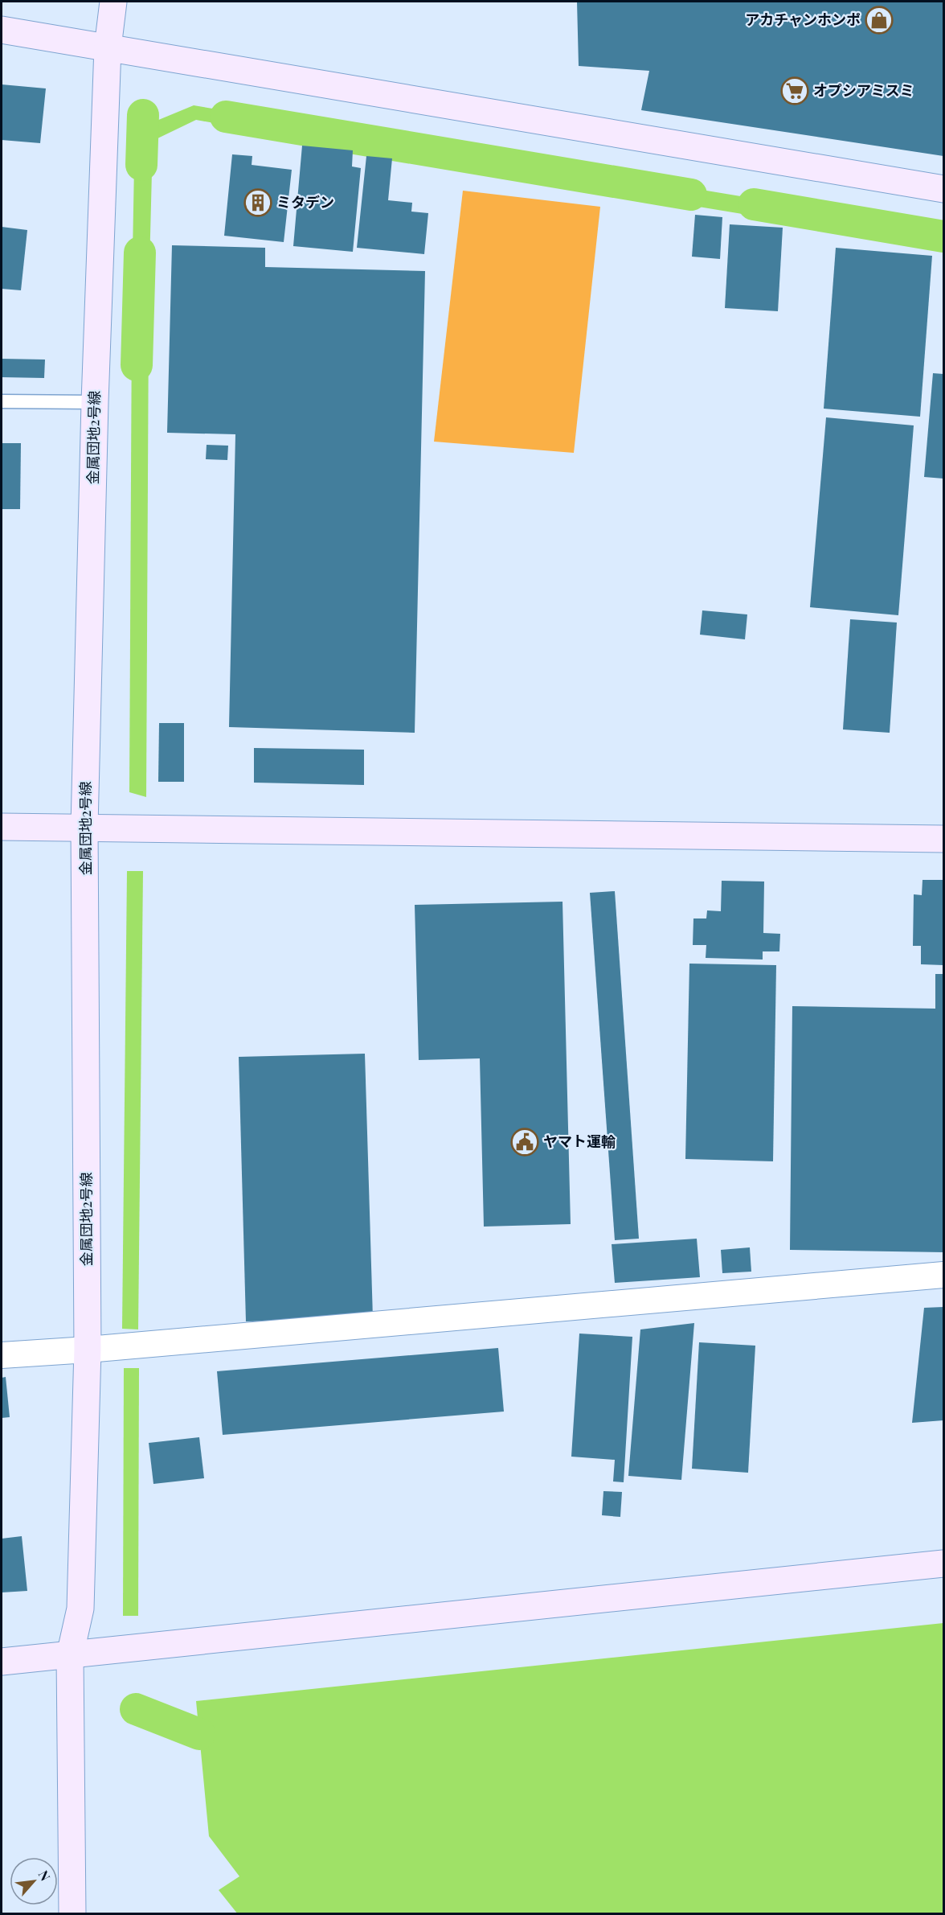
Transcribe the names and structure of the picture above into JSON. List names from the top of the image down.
{
  "streets": {
    "street": ["金属団地2号線"]
  },
  "places": {
    "shop": ["アカチャンホンポ"],
    "supermarket": ["オプシアミスミ"],
    "building": ["ミタデン"],
    "public building": ["ヤマト運輸"]
  },
  "north": "top right"
}
